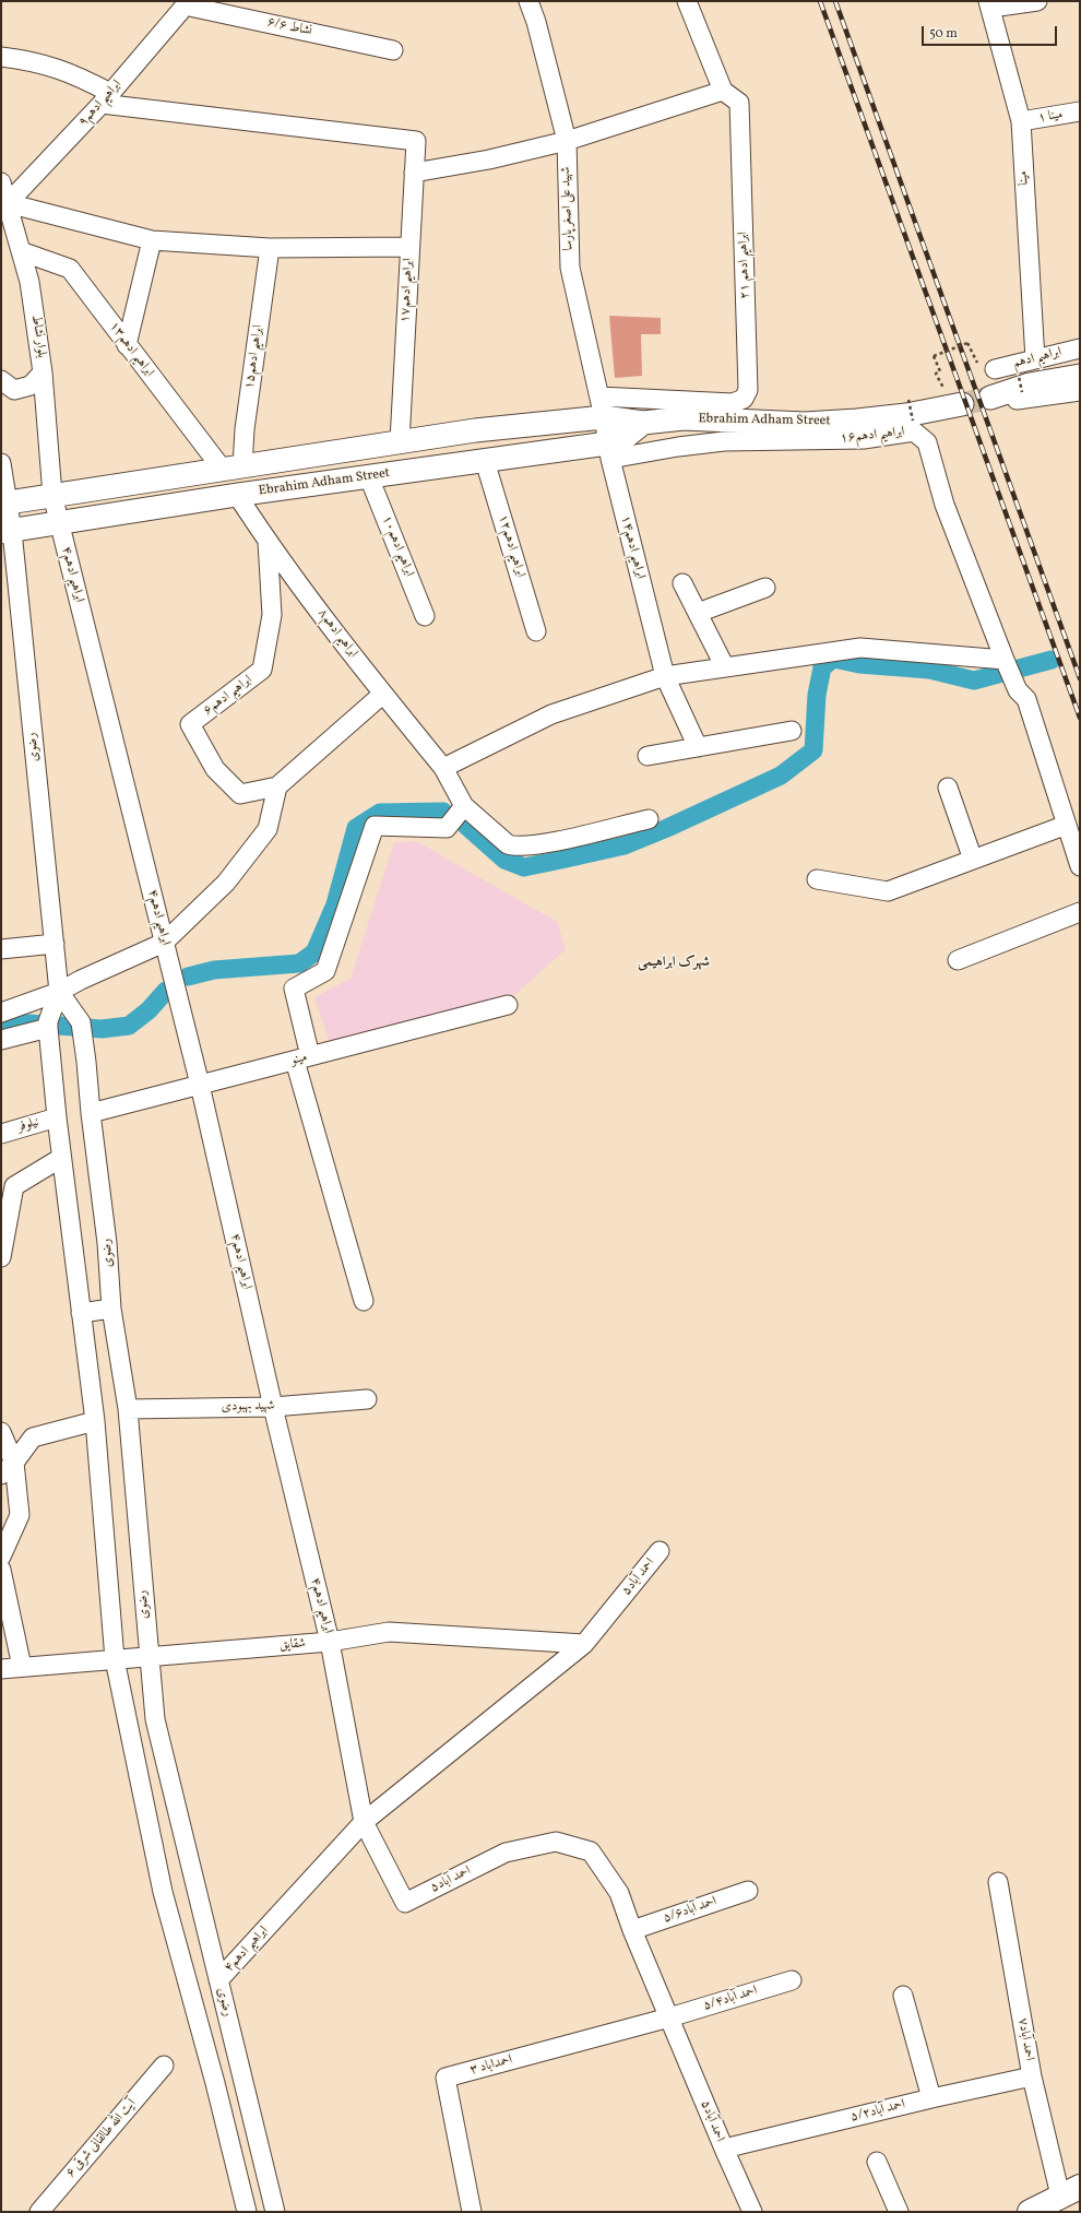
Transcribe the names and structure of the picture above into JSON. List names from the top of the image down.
{
  "streets": {
    "street": [
      "نشاط ۶/۶",
      "ابراهیم ادهم۹",
      "مینا ۱",
      "مینا",
      "شهید علی اصغر پارسا",
      "ابراهیم ادهم ۲۱",
      "ابراهیم ادهم۱۷",
      "بلوار نشاط",
      "ابراهیم ادهم۱۳",
      "ابراهیم ادهم۱۵",
      "ابراهیم ادهم",
      "Ebrahim Adham Street",
      "ابراهیم ادهم۱۶",
      "ابراهیم ادهم۱۰",
      "ابراهیم ادهم۱۲",
      "ابراهیم ادهم۱۴",
      "ابراهیم ادهم۴",
      "ابراهیم ادهم۸",
      "ابراهیم ادهم۶",
      "رضوی",
      "مینو",
      "نیلوفر",
      "شهید بهبودی",
      "احمد آباد۵",
      "شقایق",
      "احمد آباد۵/۶",
      "احمد آباد۵/۴",
      "احمد آباد۷",
      "احمداباد ۳",
      "احمد آباد۵/۲",
      "آیت الله طالقانی شرقی ۶"
    ]
  },
  "crossings": [
    ["نشاط ۶/۶", "ابراهیم ادهم۹"],
    ["ابراهیم ادهم۹", "ابراهیم ادهم۱۷"],
    ["ابراهیم ادهم۹", "بلوار نشاط"],
    ["مینا ۱", "مینا"],
    ["مینا", "ابراهیم ادهم"],
    ["شهید علی اصغر پارسا", "ابراهیم ادهم ۲۱"],
    ["شهید علی اصغر پارسا", "Ebrahim Adham Street"],
    ["شهید علی اصغر پارسا", "ابراهیم ادهم۱۴"],
    ["ابراهیم ادهم ۲۱", "Ebrahim Adham Street"],
    ["ابراهیم ادهم ۲۱", "ابراهیم ادهم۱۴"],
    ["ابراهیم ادهم۱۷", "Ebrahim Adham Street"],
    ["بلوار نشاط", "ابراهیم ادهم۱۳"],
    ["بلوار نشاط", "Ebrahim Adham Street"],
    ["بلوار نشاط", "ابراهیم ادهم۴"],
    ["ابراهیم ادهم۱۳", "ابراهیم ادهم۱۵"],
    ["ابراهیم ادهم۱۳", "Ebrahim Adham Street"],
    ["ابراهیم ادهم۱۵", "Ebrahim Adham Street"],
    ["Ebrahim Adham Street", "ابراهیم ادهم۱۶"],
    ["Ebrahim Adham Street", "ابراهیم ادهم۱۰"],
    ["Ebrahim Adham Street", "ابراهیم ادهم۱۲"],
    ["Ebrahim Adham Street", "ابراهیم ادهم۱۴"],
    ["Ebrahim Adham Street", "ابراهیم ادهم۴"],
    ["Ebrahim Adham Street", "ابراهیم ادهم۸"],
    ["Ebrahim Adham Street", "رضوی"],
    ["ابراهیم ادهم۱۶", "ابراهیم ادهم۱۴"],
    ["ابراهیم ادهم۴", "رضوی"],
    ["ابراهیم ادهم۴", "مینو"],
    ["ابراهیم ادهم۴", "شهید بهبودی"],
    ["ابراهیم ادهم۴", "احمد آباد۵"],
    ["ابراهیم ادهم۴", "شقایق"],
    ["ابراهیم ادهم۸", "ابراهیم ادهم۶"],
    ["رضوی", "مینو"],
    ["رضوی", "نیلوفر"],
    ["رضوی", "شهید بهبودی"],
    ["رضوی", "شقایق"],
    ["احمد آباد۵", "شقایق"],
    ["احمد آباد۵", "احمد آباد۵/۶"],
    ["احمد آباد۵", "احمد آباد۵/۴"],
    ["احمد آباد۵", "احمداباد ۳"],
    ["احمد آباد۵", "احمد آباد۵/۲"],
    ["احمد آباد۵/۴", "احمداباد ۳"],
    ["احمد آباد۷", "احمد آباد۵/۲"]
  ],
  "districts": ["شهرک ابراهیمی"],
  "scale_bar": "50 m"
}
